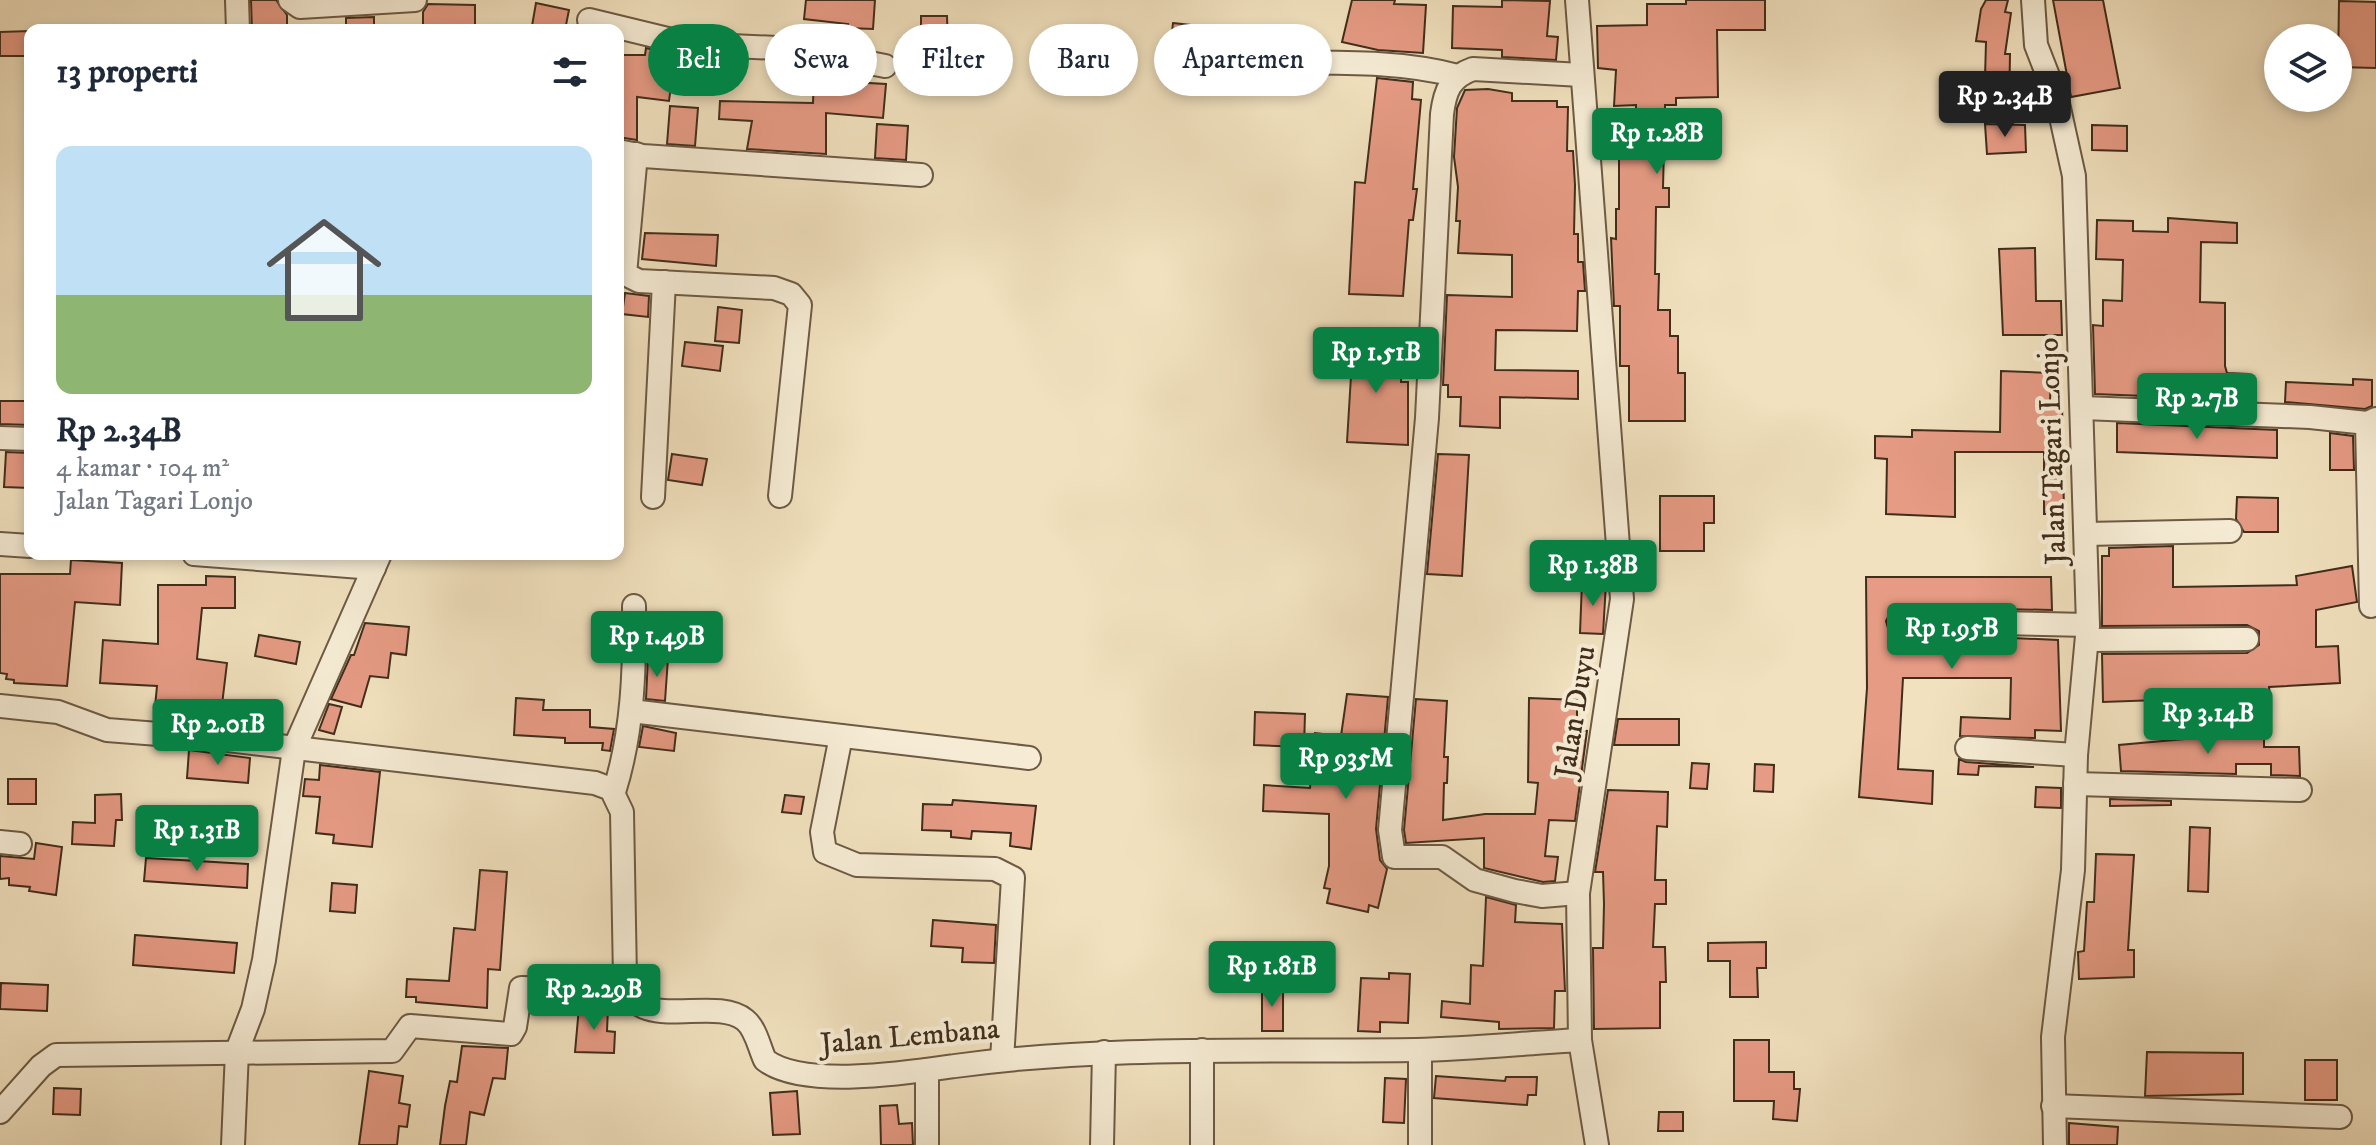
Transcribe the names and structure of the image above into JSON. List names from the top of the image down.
{
  "streets": {
    "street": ["Jalan Tagari Lonjo", "Jalan Duyu", "Jalan Lembana"]
  },
  "crossings": [
    ["Jalan Duyu", "Jalan Lembana"]
  ],
  "page": {
    "chip": [
      "Beli",
      "Sewa",
      "Filter",
      "Baru",
      "Apartemen"
    ],
    "heading": "13 properti",
    "price": [
      "Rp 2.34B",
      "Rp 1.28B",
      "Rp 1.51B",
      "Rp 2.7B",
      "Rp 1.38B",
      "Rp 1.95B",
      "Rp 1.49B",
      "Rp 3.14B",
      "Rp 2.01B",
      "Rp 935M",
      "Rp 1.31B",
      "Rp 1.81B",
      "Rp 2.29B"
    ],
    "list": [
      {
        "name": "Rp 2.34B",
        "note": "4 kamar · 104 m² · Jalan Tagari Lonjo"
      }
    ]
  }
}
